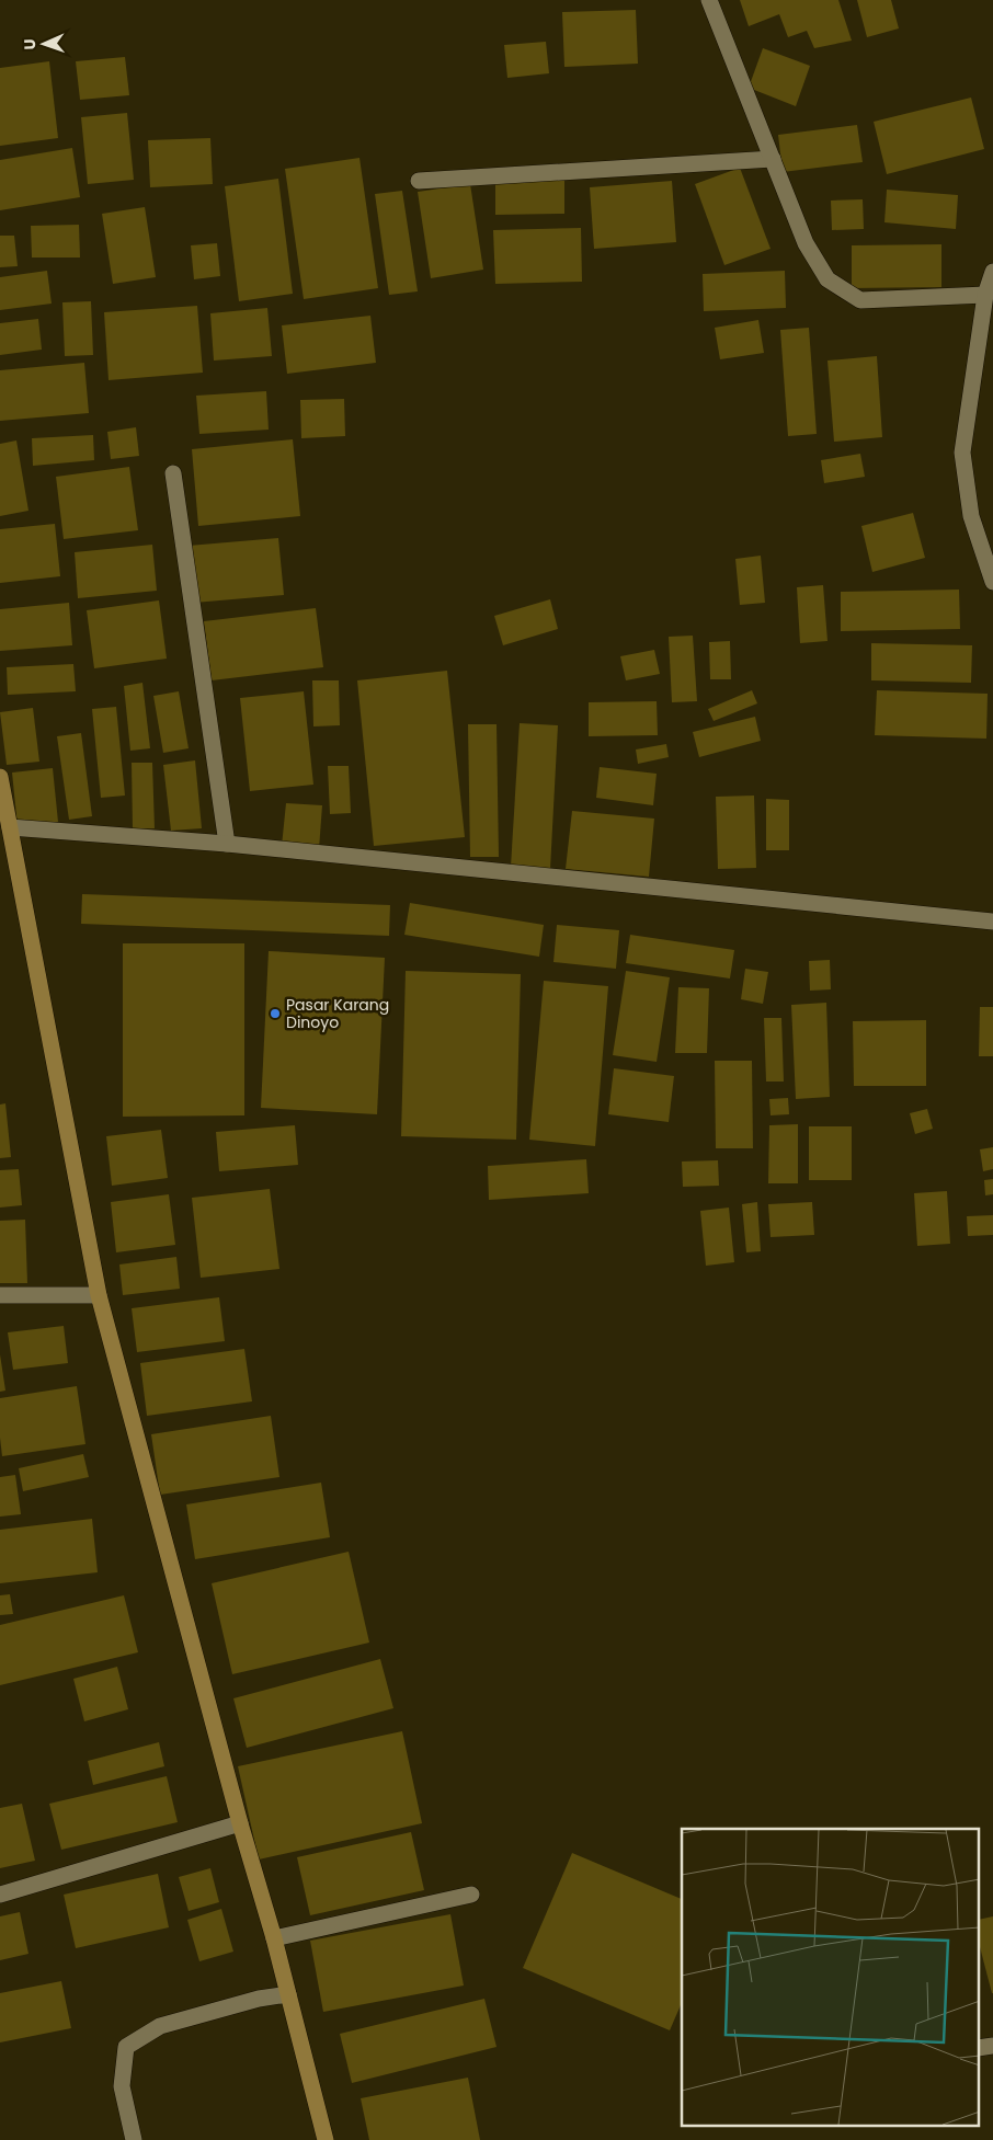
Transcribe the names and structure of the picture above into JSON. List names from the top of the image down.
{
  "places": ["Pasar Karang Dinoyo"],
  "north": "left"
}
